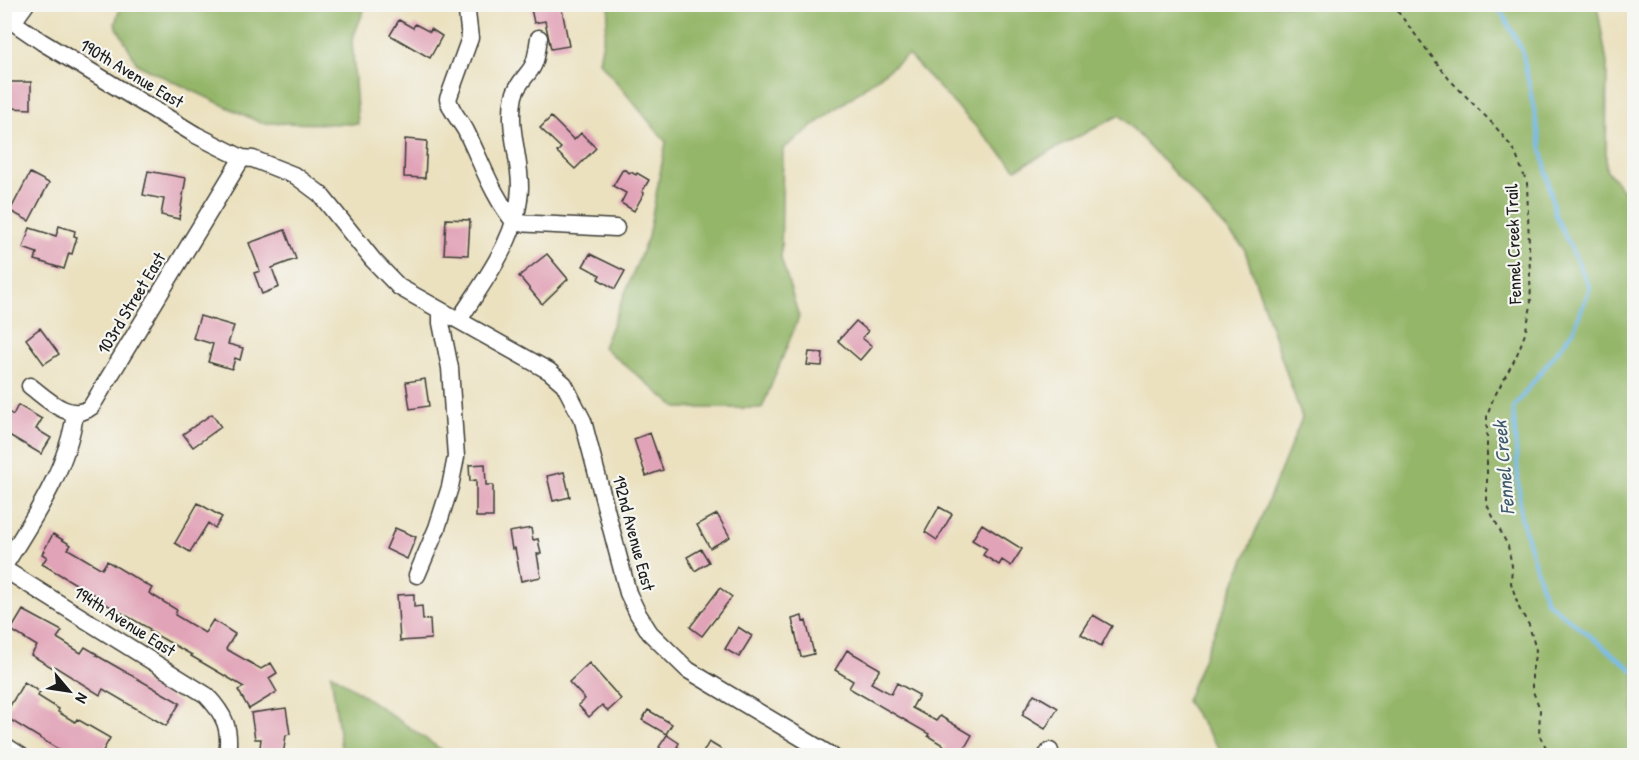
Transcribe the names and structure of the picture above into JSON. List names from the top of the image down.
{
  "streets": {
    "street": [
      "190th Avenue East",
      "103rd Street East",
      "192nd Avenue East",
      "194th Avenue East"
    ],
    "path": ["Fennel Creek Trail"]
  },
  "crossings": [
    ["190th Avenue East", "103rd Street East"]
  ],
  "water": ["Fennel Creek"],
  "north": "bottom right"
}
